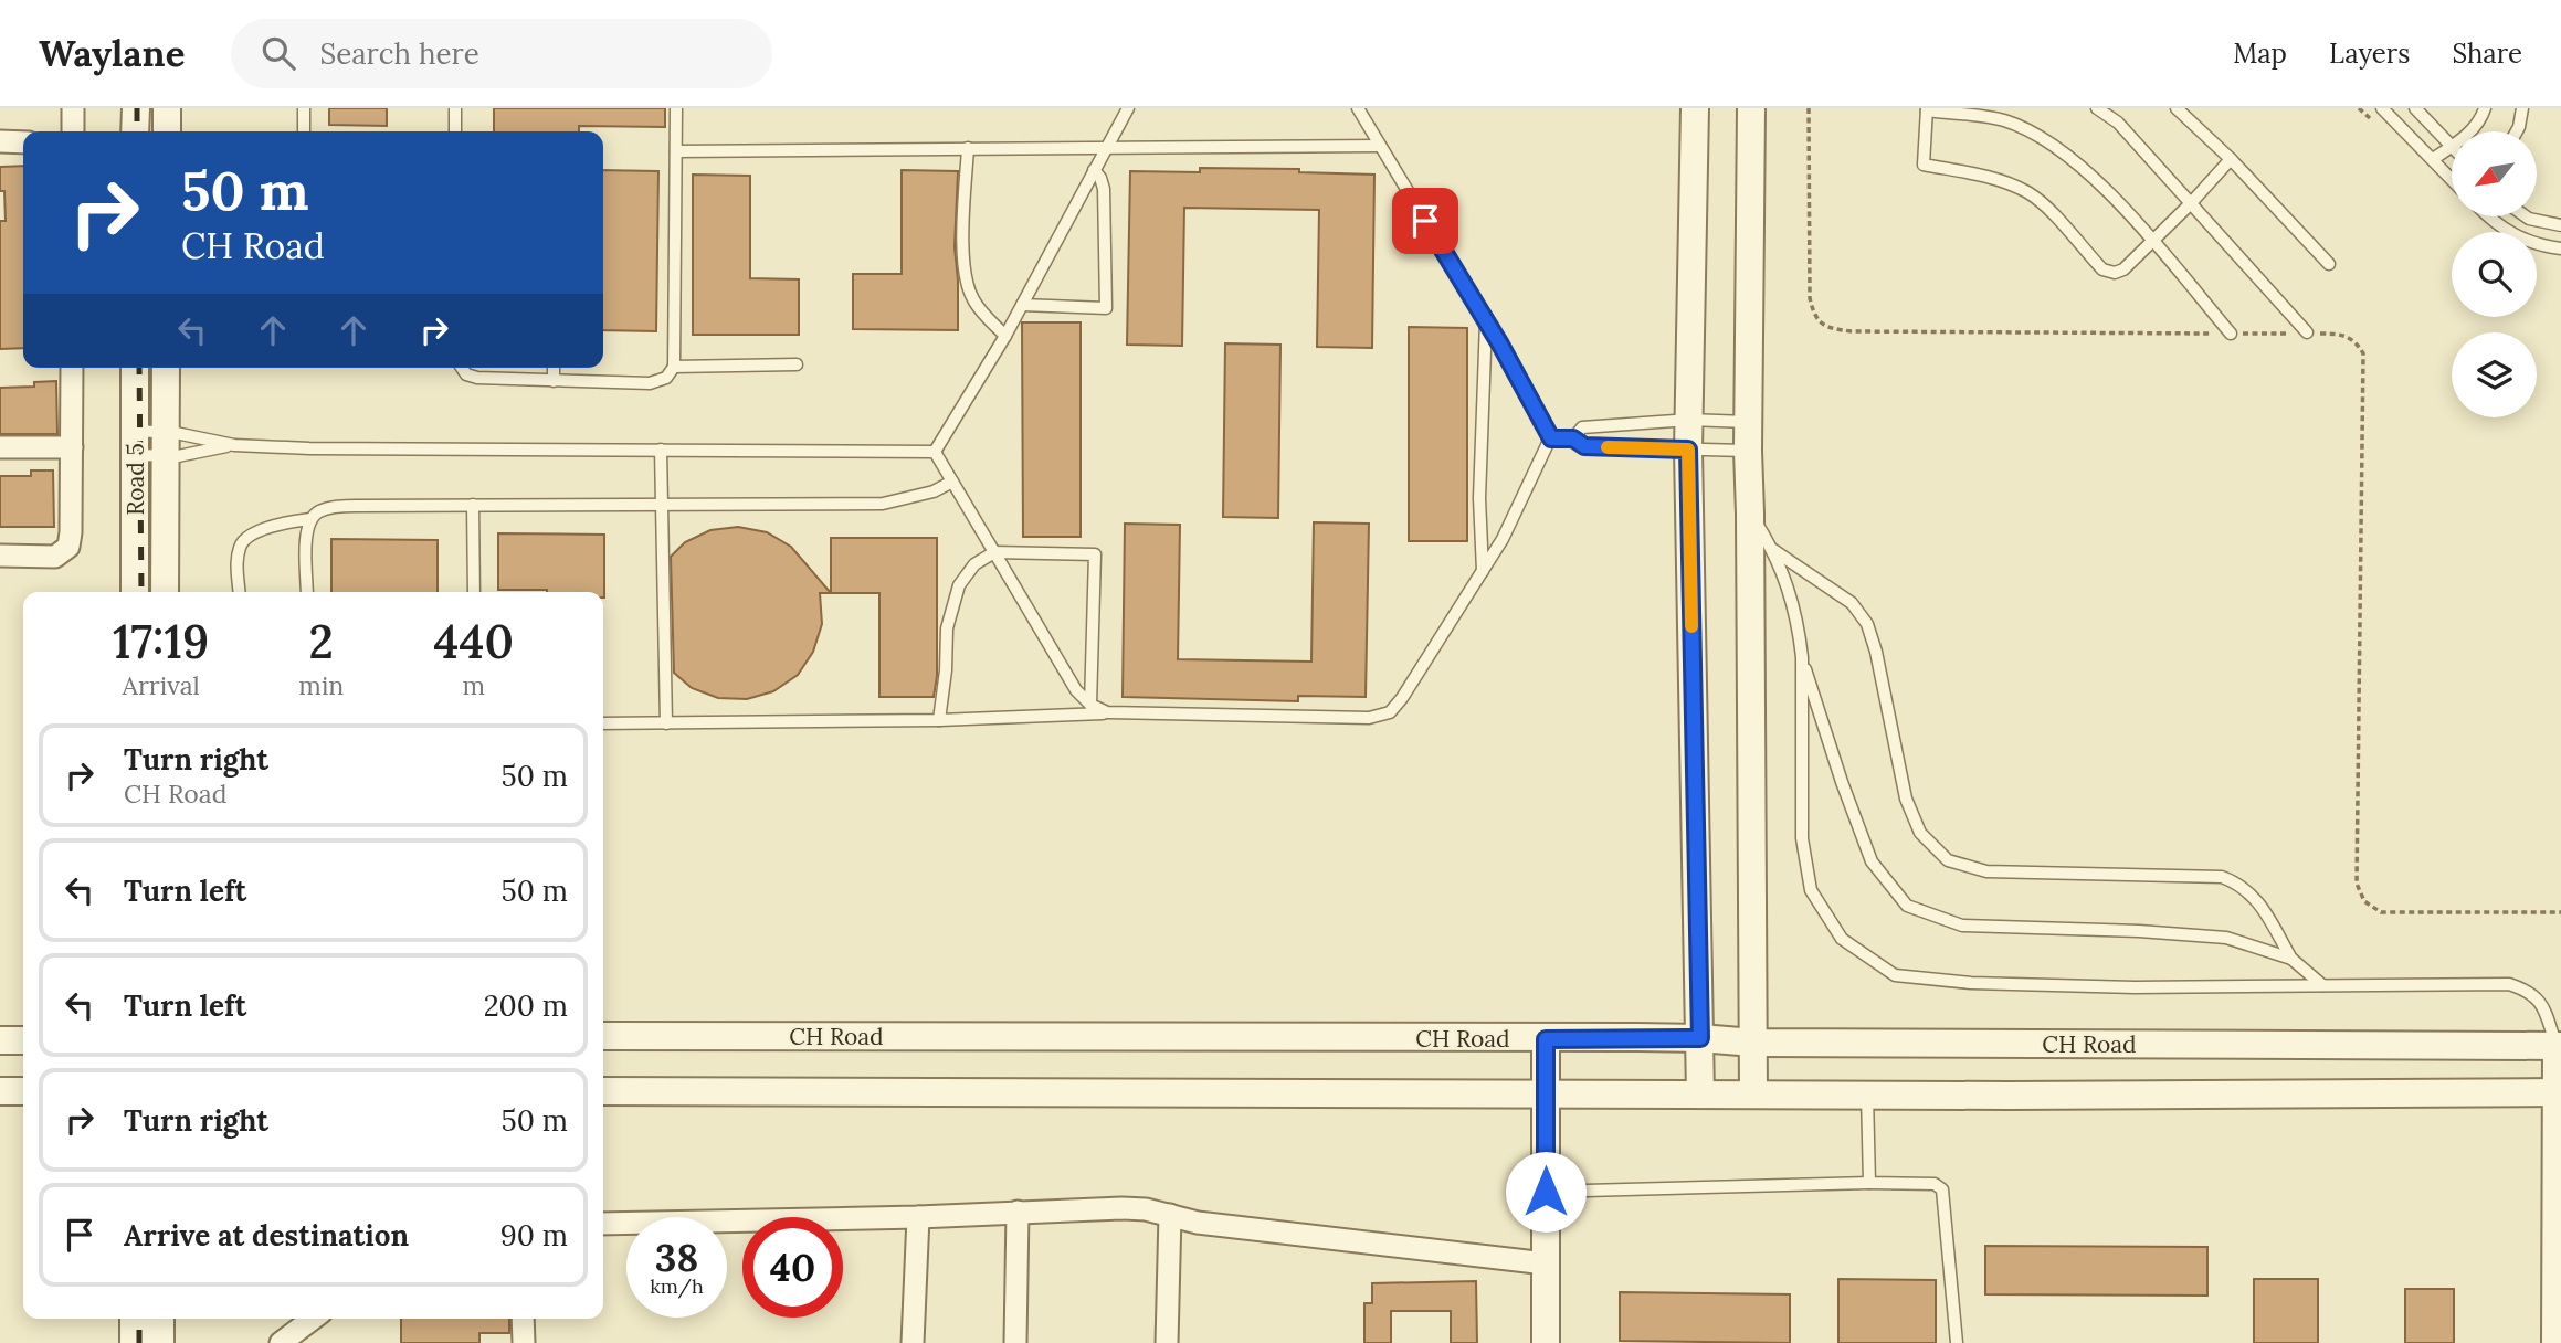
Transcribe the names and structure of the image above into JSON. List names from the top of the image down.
{
  "streets": {
    "street": ["Road 5", "CH Road"]
  },
  "north": "bottom left",
  "page": {
    "header": "Waylane",
    "search": "Search here",
    "nav": ["Map", "Layers", "Share"],
    "turn": ["50 m", "CH Road"],
    "eta": [
      "17:19",
      "Arrival",
      "2",
      "min",
      "440",
      "m"
    ],
    "list": [
      {
        "name": "Turn right",
        "note": "CH Road",
        "value": "50 m"
      },
      {
        "name": "Turn left",
        "value": "50 m"
      },
      {
        "name": "Turn left",
        "value": "200 m"
      },
      {
        "name": "Turn right",
        "value": "50 m"
      },
      {
        "name": "Arrive at destination",
        "value": "90 m"
      }
    ],
    "speed": "38 km/h",
    "limit": "40"
  }
}
